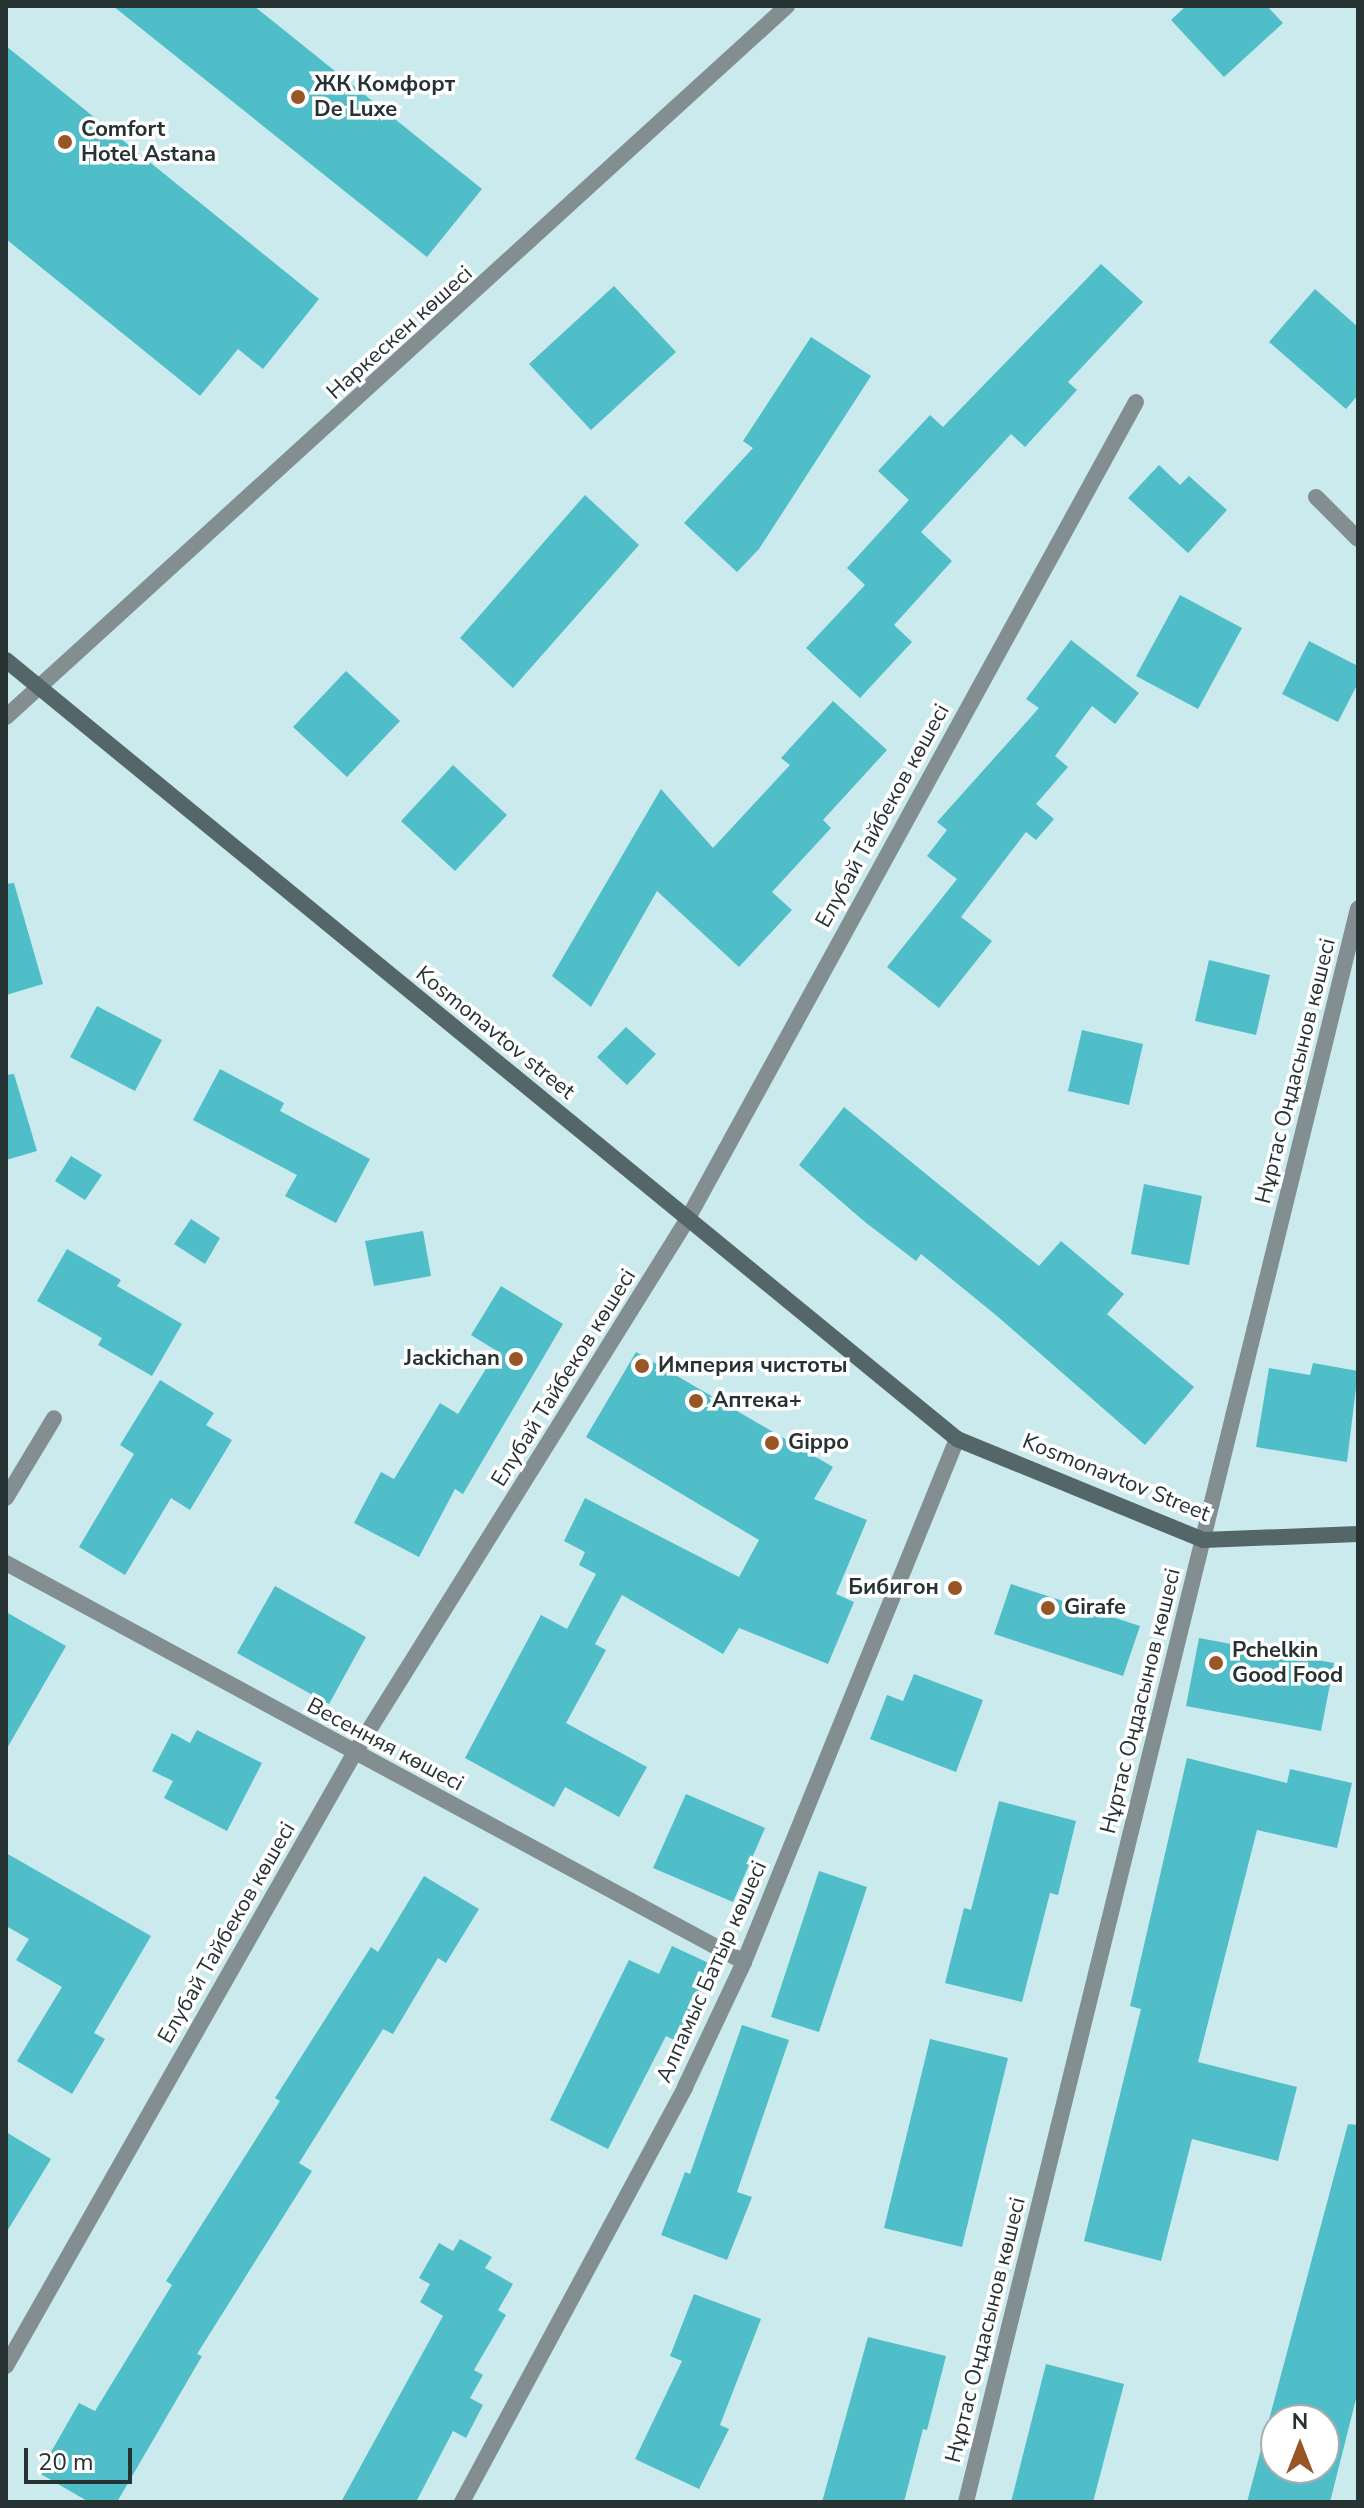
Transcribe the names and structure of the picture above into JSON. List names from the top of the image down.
{
  "streets": {
    "street": [
      "Наркескен көшесі",
      "Елубай Тайбеков көшесі",
      "Kosmonavtov street",
      "Нұртас Оңдасынов көшесі",
      "Kosmonavtov Street",
      "Весенняя көшесі",
      "Алпамыс Батыр көшесі"
    ]
  },
  "crossings": [
    ["Наркескен көшесі", "Kosmonavtov street"],
    ["Елубай Тайбеков көшесі", "Kosmonavtov street"],
    ["Елубай Тайбеков көшесі", "Весенняя көшесі"],
    ["Kosmonavtov street", "Kosmonavtov Street"],
    ["Kosmonavtov street", "Алпамыс Батыр көшесі"],
    ["Нұртас Оңдасынов көшесі", "Kosmonavtov Street"],
    ["Kosmonavtov Street", "Алпамыс Батыр көшесі"],
    ["Весенняя көшесі", "Алпамыс Батыр көшесі"]
  ],
  "places": [
    "ЖК Комфорт De Luxe",
    "Comfort Hotel Astana",
    "Jackichan",
    "Империя чистоты",
    "Аптека+",
    "Gippo",
    "Бибигон",
    "Girafe",
    "Pchelkin Good Food"
  ],
  "scale_bar": "20 m",
  "north": "top"
}
